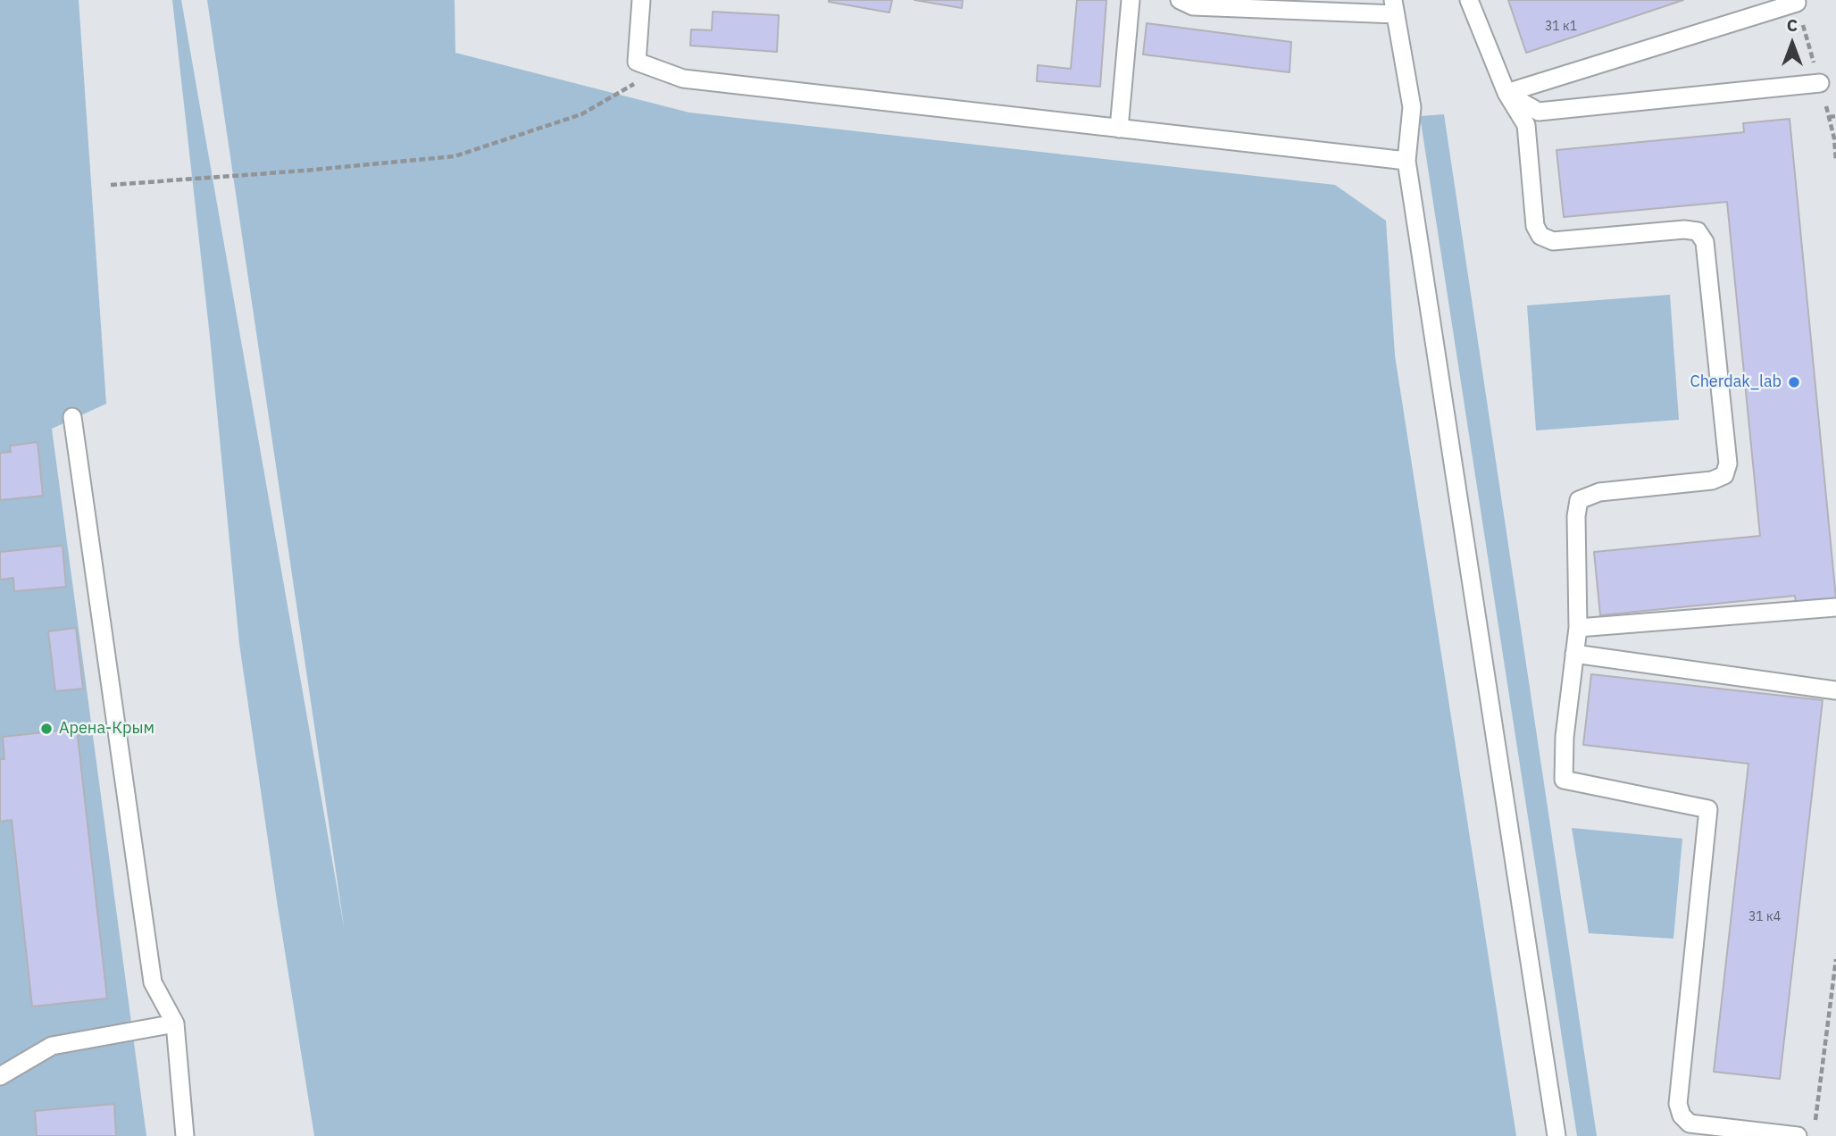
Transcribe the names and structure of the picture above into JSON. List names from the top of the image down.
{
  "places": ["Cherdak_lab", "Арена-Крым"],
  "house_numbers": ["31 к1", "31 к4"],
  "north": "top"
}
